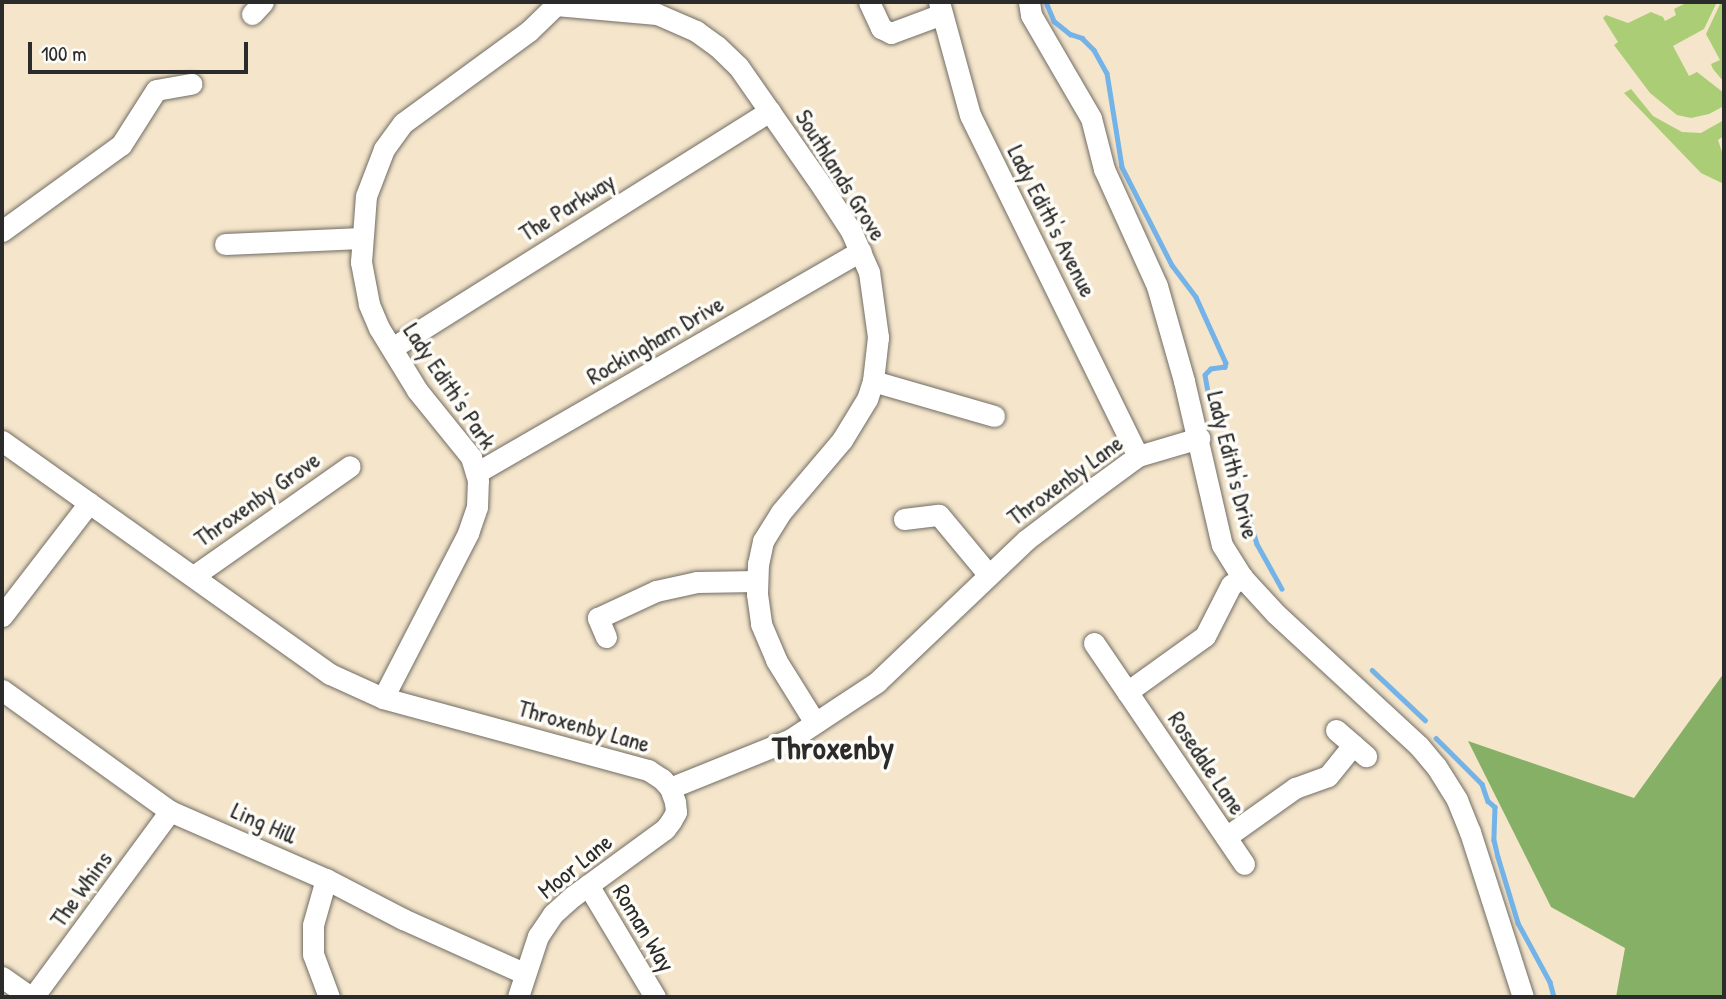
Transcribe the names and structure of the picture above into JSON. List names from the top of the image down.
{
  "streets": {
    "street": [
      "Southlands Grove",
      "The Parkway",
      "Lady Edith's Avenue",
      "Rockingham Drive",
      "Lady Edith's Park",
      "Lady Edith's Drive",
      "Throxenby Lane",
      "Throxenby Grove",
      "Rosedale Lane",
      "Ling Hill",
      "Moor Lane",
      "The Whins",
      "Roman Way"
    ]
  },
  "crossings": [
    ["Southlands Grove", "The Parkway"],
    ["Southlands Grove", "Rockingham Drive"],
    ["Southlands Grove", "Lady Edith's Park"],
    ["Southlands Grove", "Throxenby Lane"],
    ["The Parkway", "Lady Edith's Park"],
    ["Lady Edith's Avenue", "Throxenby Lane"],
    ["Rockingham Drive", "Lady Edith's Park"],
    ["Lady Edith's Park", "Throxenby Lane"],
    ["Lady Edith's Drive", "Throxenby Lane"],
    ["Throxenby Lane", "Throxenby Grove"],
    ["Throxenby Lane", "Moor Lane"],
    ["Ling Hill", "Moor Lane"],
    ["Ling Hill", "The Whins"],
    ["Moor Lane", "Roman Way"]
  ],
  "districts": ["Throxenby"],
  "scale_bar": "100 m"
}
